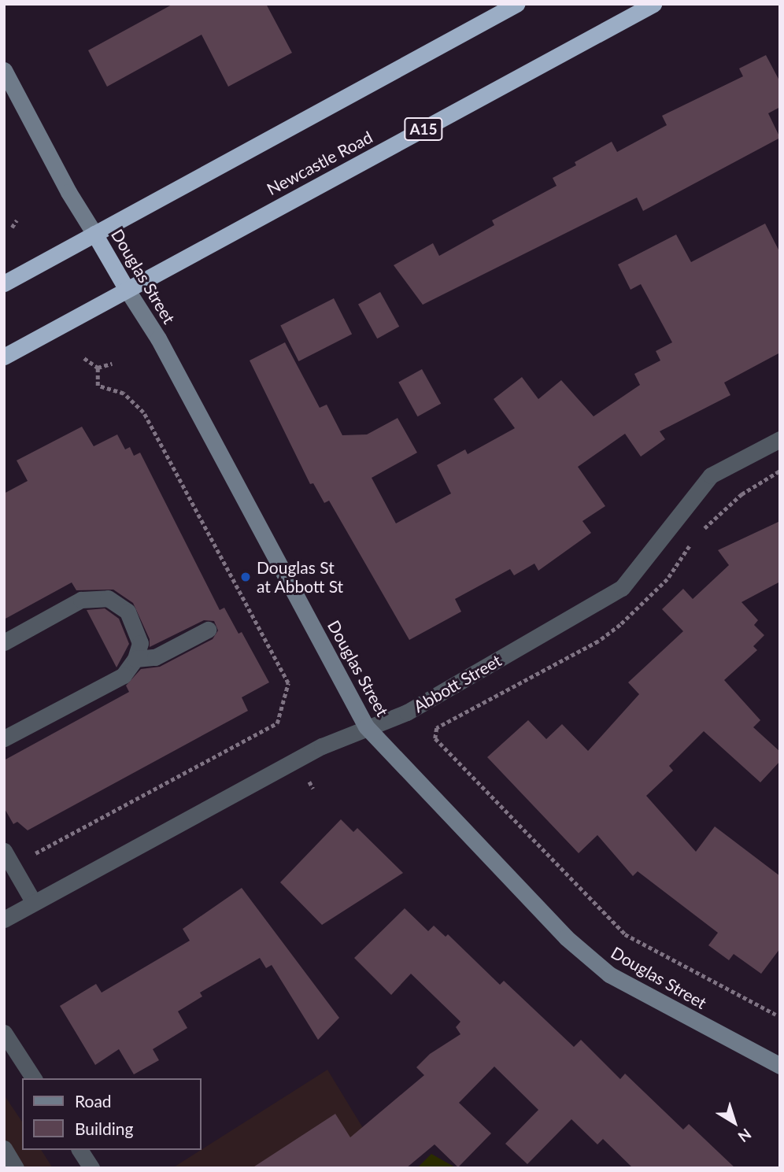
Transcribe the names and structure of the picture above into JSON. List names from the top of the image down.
{
  "streets": {
    "highway": ["A15", "Newcastle Road", "Douglas Street"],
    "street": ["Abbott Street"]
  },
  "crossings": [
    ["Newcastle Road", "Douglas Street"],
    ["Douglas Street", "Abbott Street"]
  ],
  "places": ["Douglas St at Abbott St"],
  "legend": ["Road", "Building"],
  "north": "bottom right"
}
